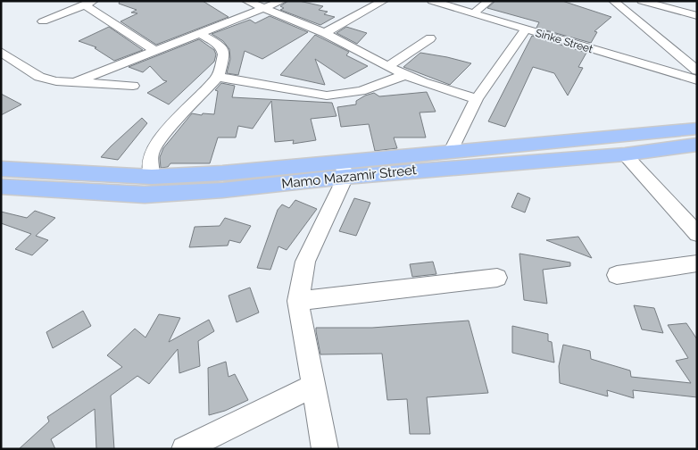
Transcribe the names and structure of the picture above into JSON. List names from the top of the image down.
{
  "streets": {
    "main road": ["Mamo Mazamir Street"],
    "street": ["Sinke Street"]
  }
}
